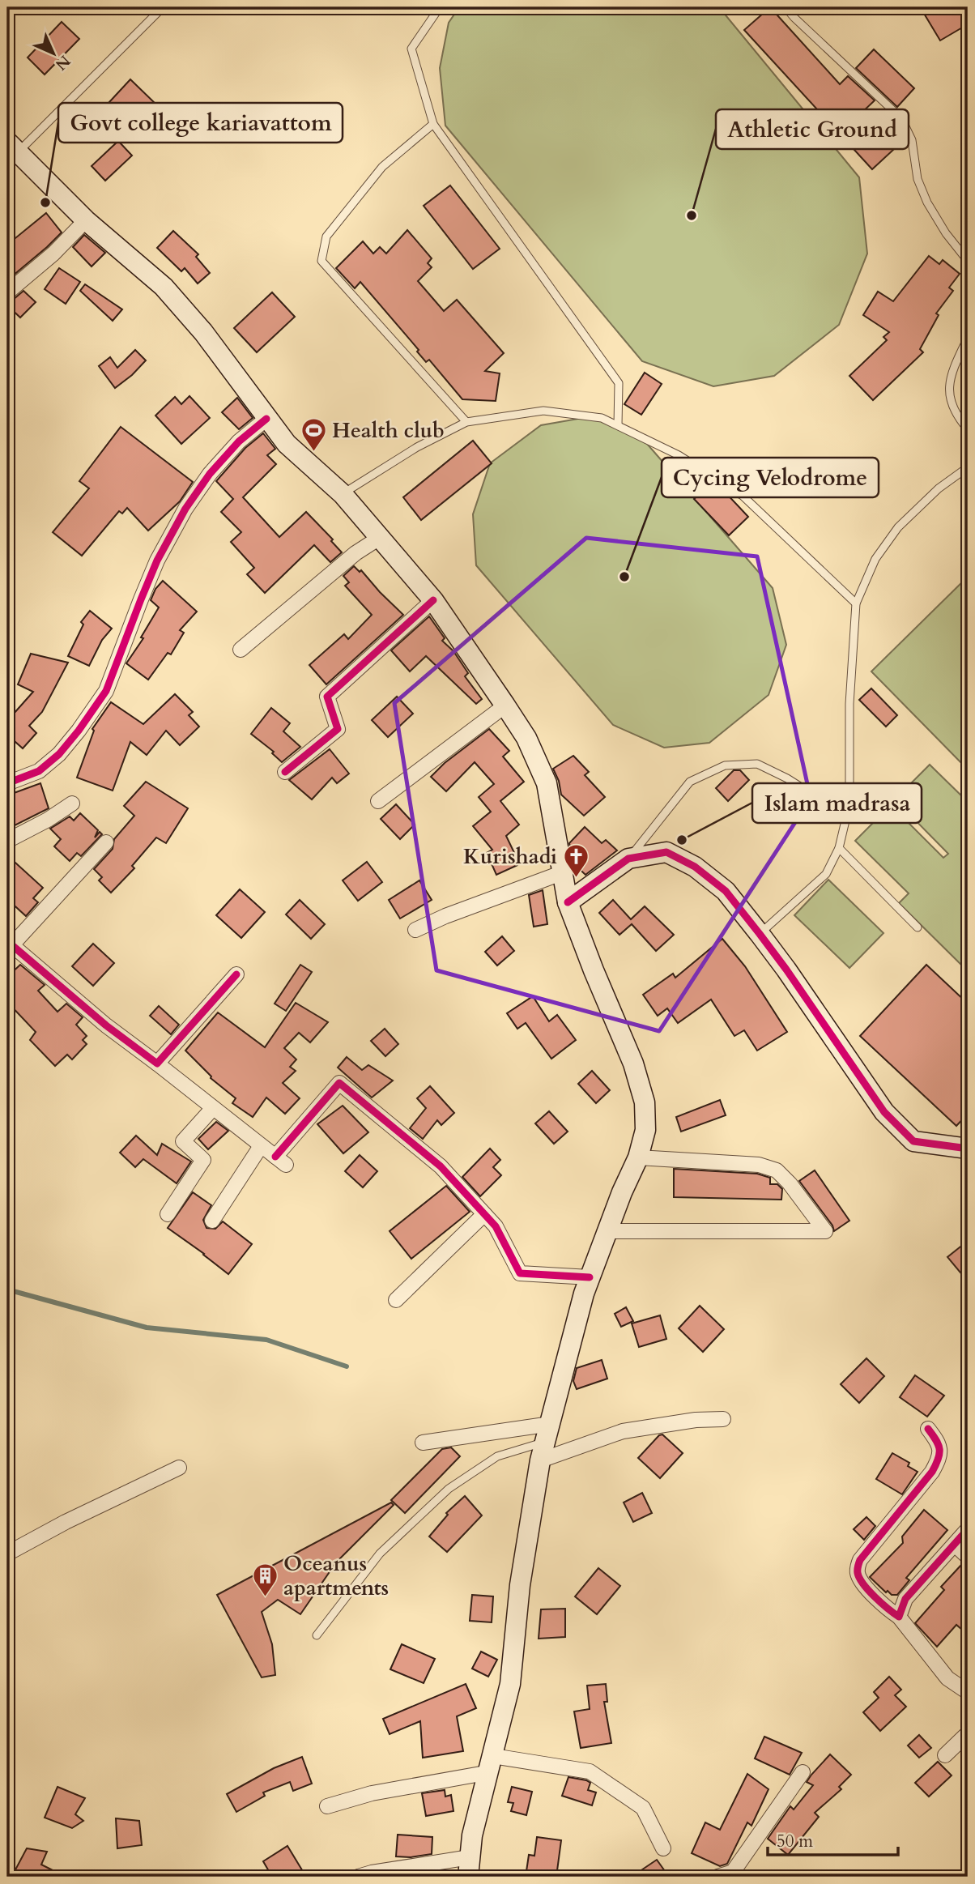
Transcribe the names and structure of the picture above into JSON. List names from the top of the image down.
{
  "places": {
    "other": [
      "Govt college kariavattom",
      "Athletic Ground",
      "Cycing Velodrome",
      "Islam madrasa"
    ],
    "sports": ["Health club"],
    "church": ["Kurishadi"],
    "building": ["Oceanus apartments"]
  },
  "scale_bar": "50 m",
  "north": "bottom right"
}
